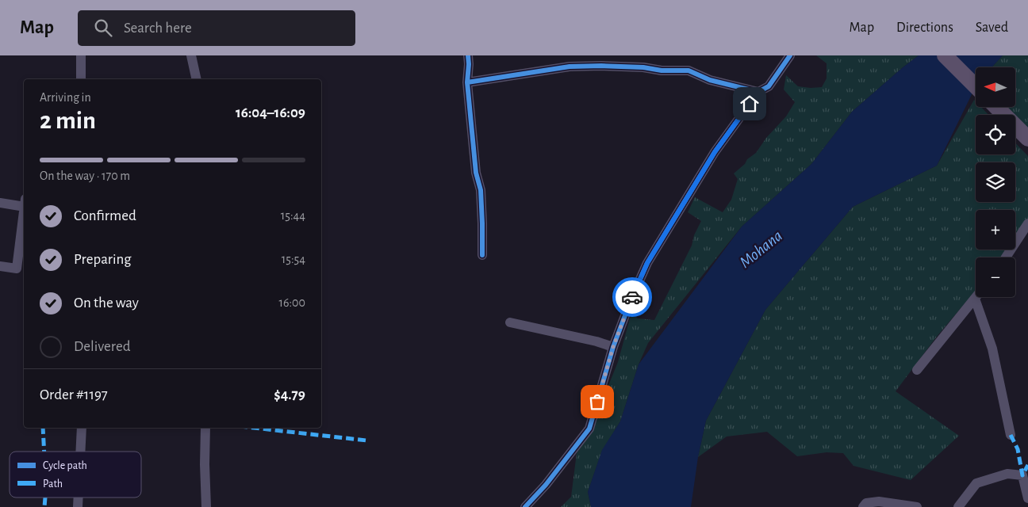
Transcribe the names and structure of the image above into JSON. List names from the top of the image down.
{
  "water": ["Mohana"],
  "legend": ["Cycle path", "Path"],
  "north": "left",
  "page": {
    "header": "Map",
    "search": "Search here",
    "nav": ["Map", "Directions", "Saved"],
    "map_buttons": ["+", "−"],
    "heading": ["2 min", "Arriving in", "16:04–16:09"],
    "panel": ["Order #1197", "$4.79"],
    "bar": "On the way · 170 m",
    "list": [
      ["Confirmed", "15:44"],
      ["Preparing", "15:54"],
      ["On the way", "16:00"],
      "Delivered"
    ]
  }
}
